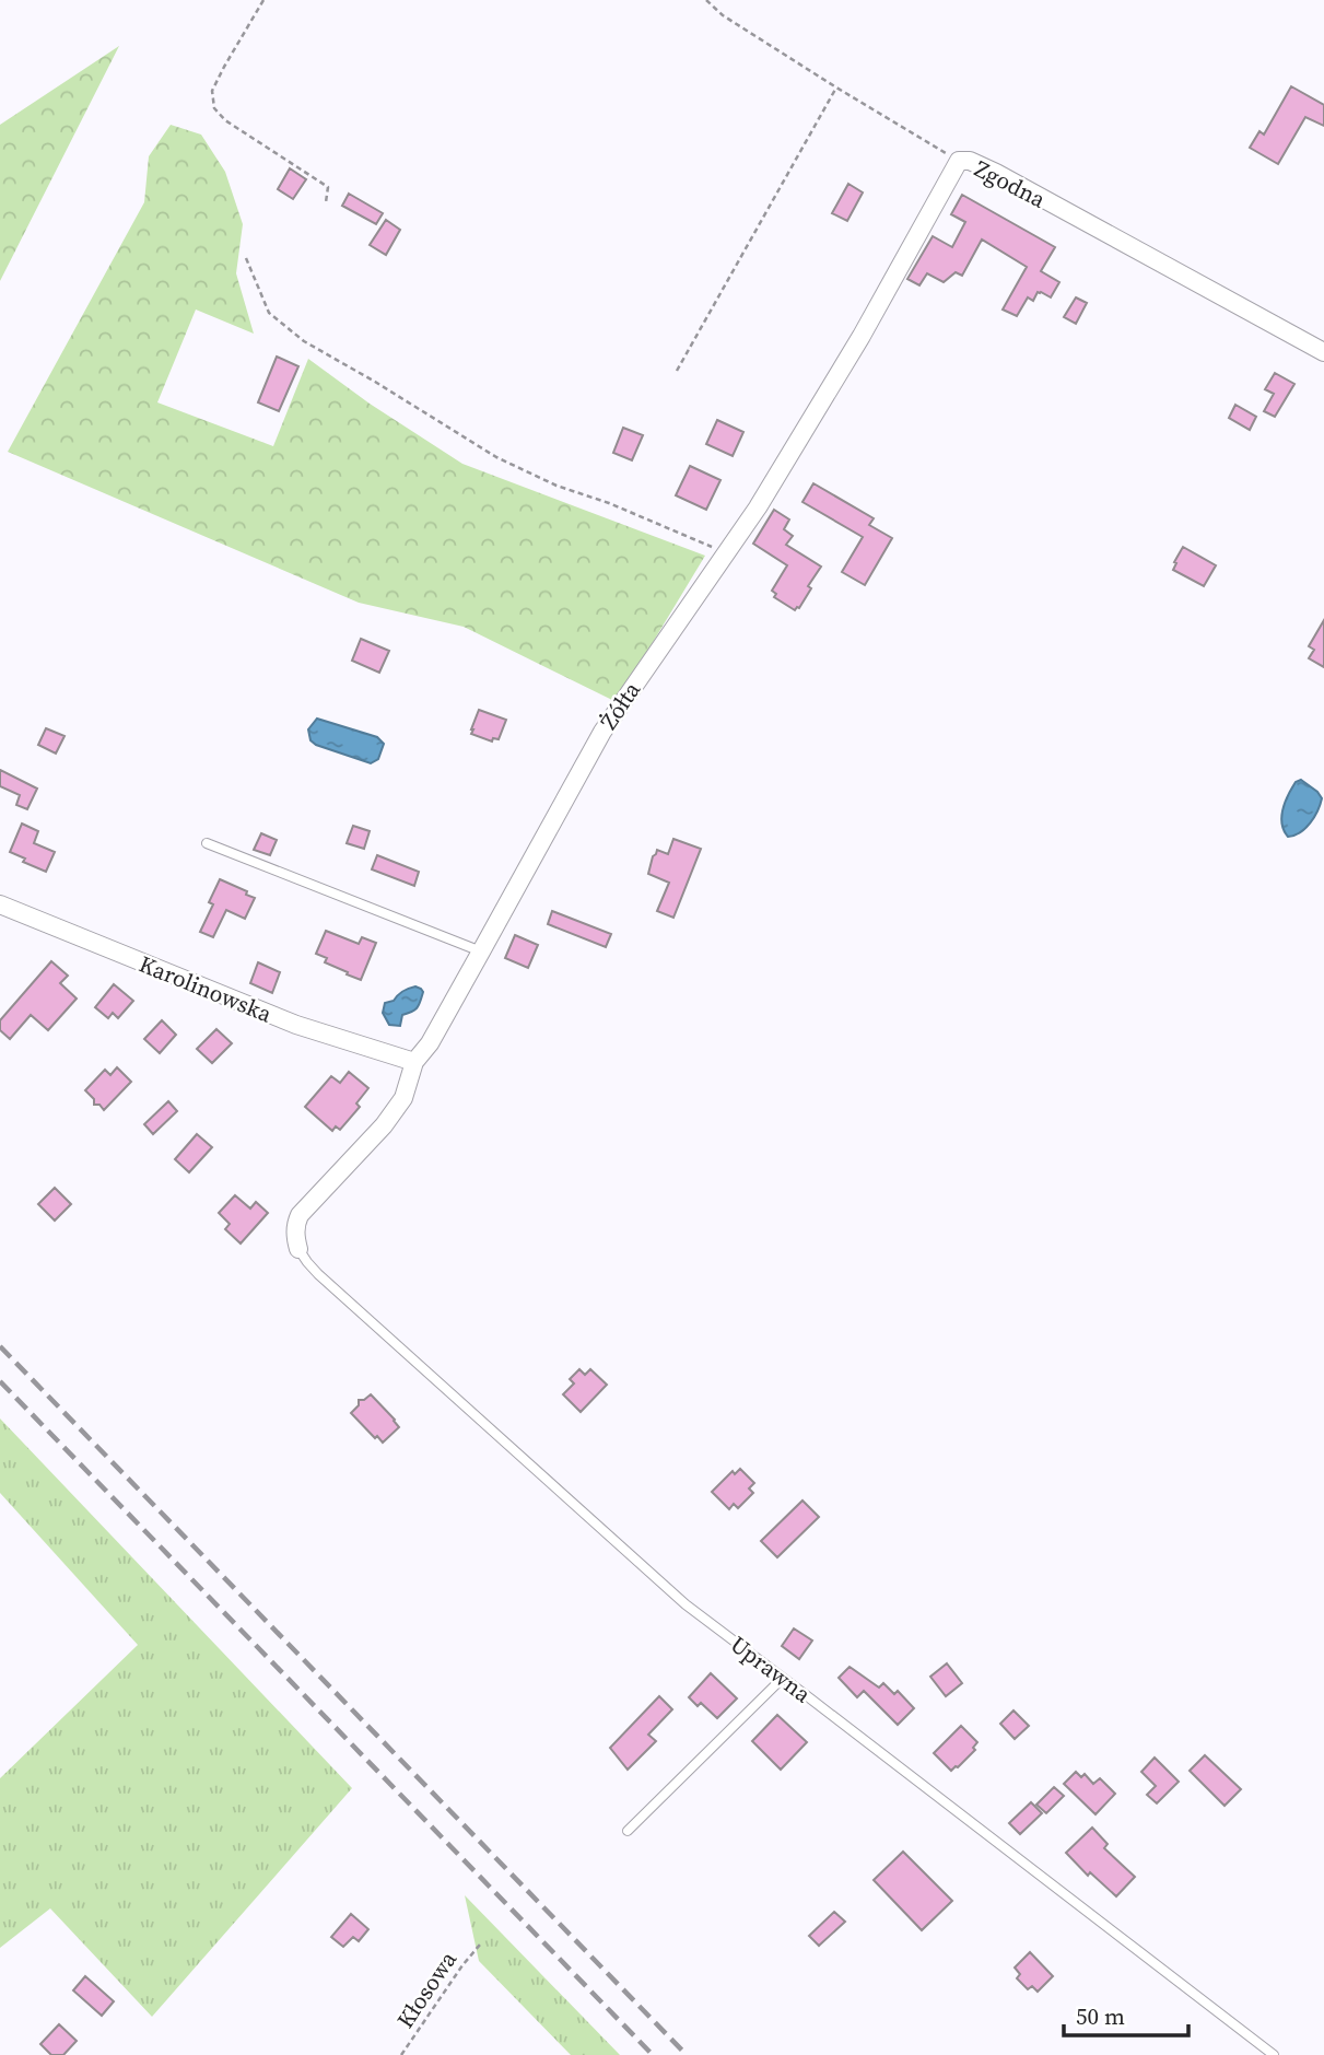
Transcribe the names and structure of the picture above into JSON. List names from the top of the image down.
{
  "streets": {
    "street": ["Zgodna", "Żółta", "Karolinowska"],
    "lane": ["Uprawna"],
    "path": ["Kłosowa"]
  },
  "crossings": [
    ["Zgodna", "Żółta"],
    ["Żółta", "Karolinowska"],
    ["Żółta", "Uprawna"]
  ],
  "scale_bar": "50 m"
}
